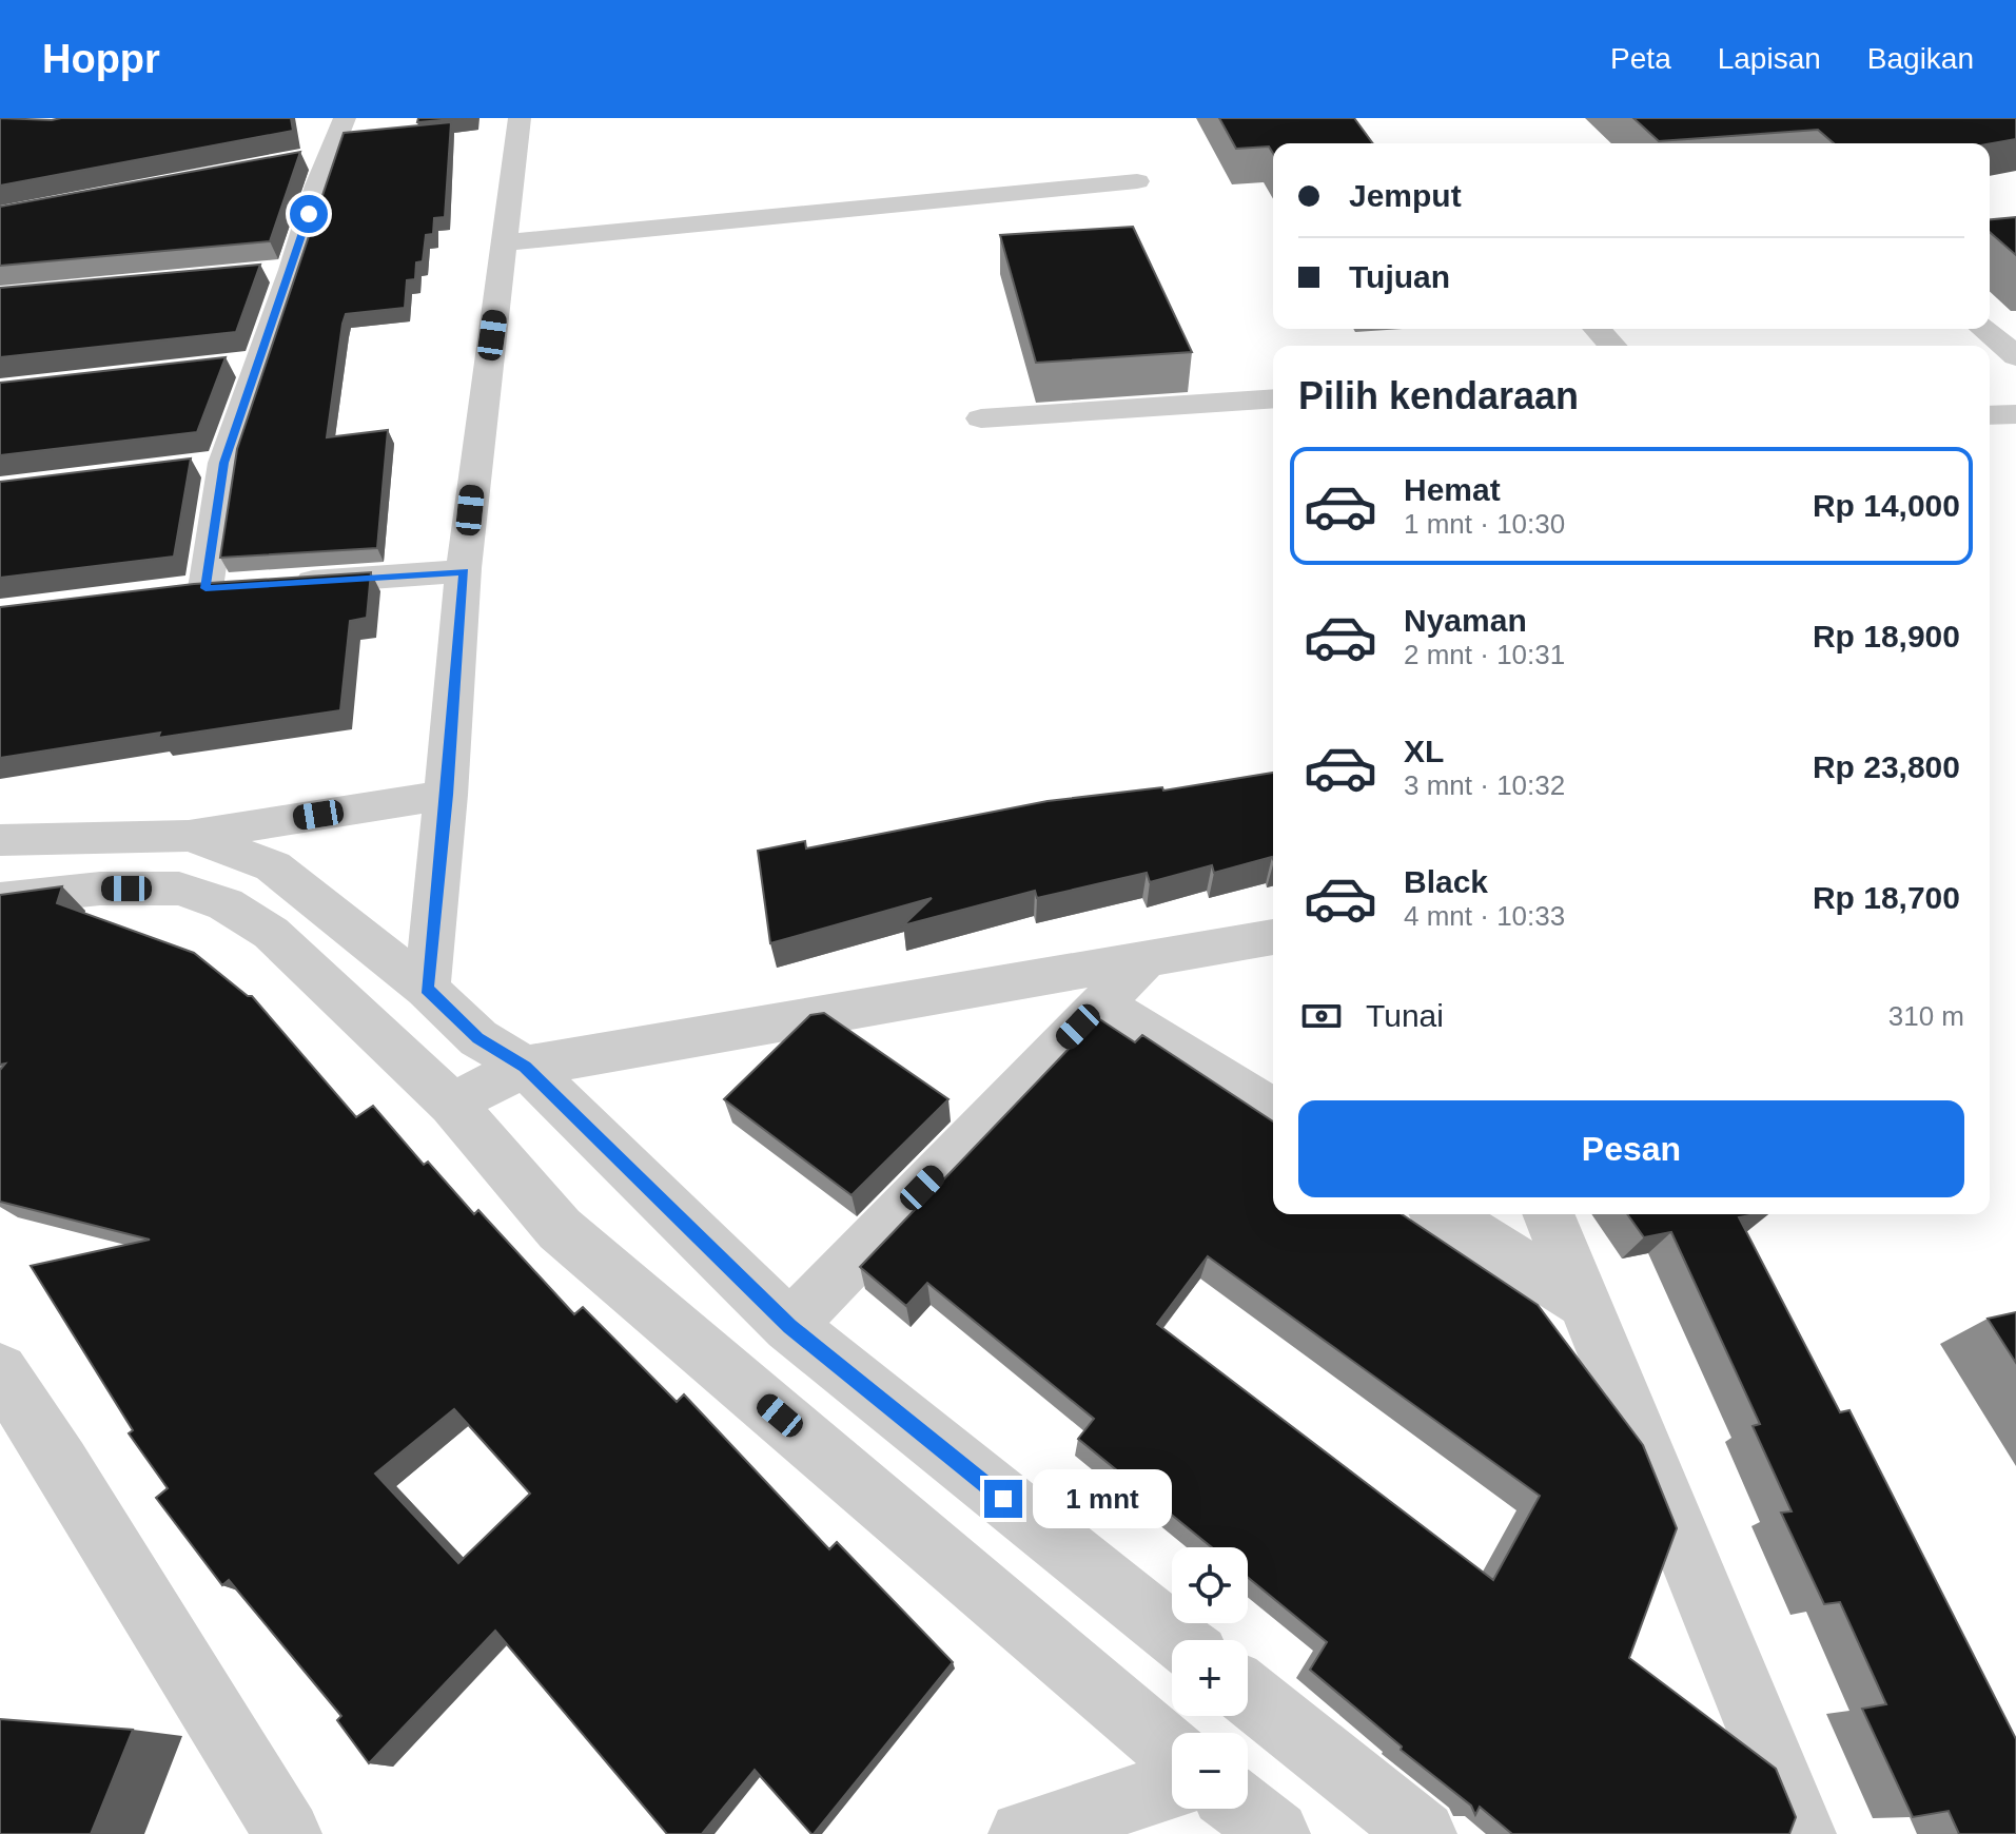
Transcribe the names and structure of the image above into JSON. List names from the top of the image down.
{
  "page": {
    "header": "Hoppr",
    "nav": ["Peta", "Lapisan", "Bagikan"],
    "banner": ["Jemput", "Tujuan"],
    "heading": "Pilih kendaraan",
    "list": [
      {
        "name": "Hemat",
        "note": "1 mnt · 10:30",
        "value": "Rp 14,000"
      },
      {
        "name": "Nyaman",
        "note": "2 mnt · 10:31",
        "value": "Rp 18,900"
      },
      {
        "name": "XL",
        "note": "3 mnt · 10:32",
        "value": "Rp 23,800"
      },
      {
        "name": "Black",
        "note": "4 mnt · 10:33",
        "value": "Rp 18,700"
      }
    ],
    "pay": ["Tunai", "310 m"],
    "buttons": "Pesan",
    "bubble": "1 mnt",
    "map_buttons": ["+", "−"]
  }
}
